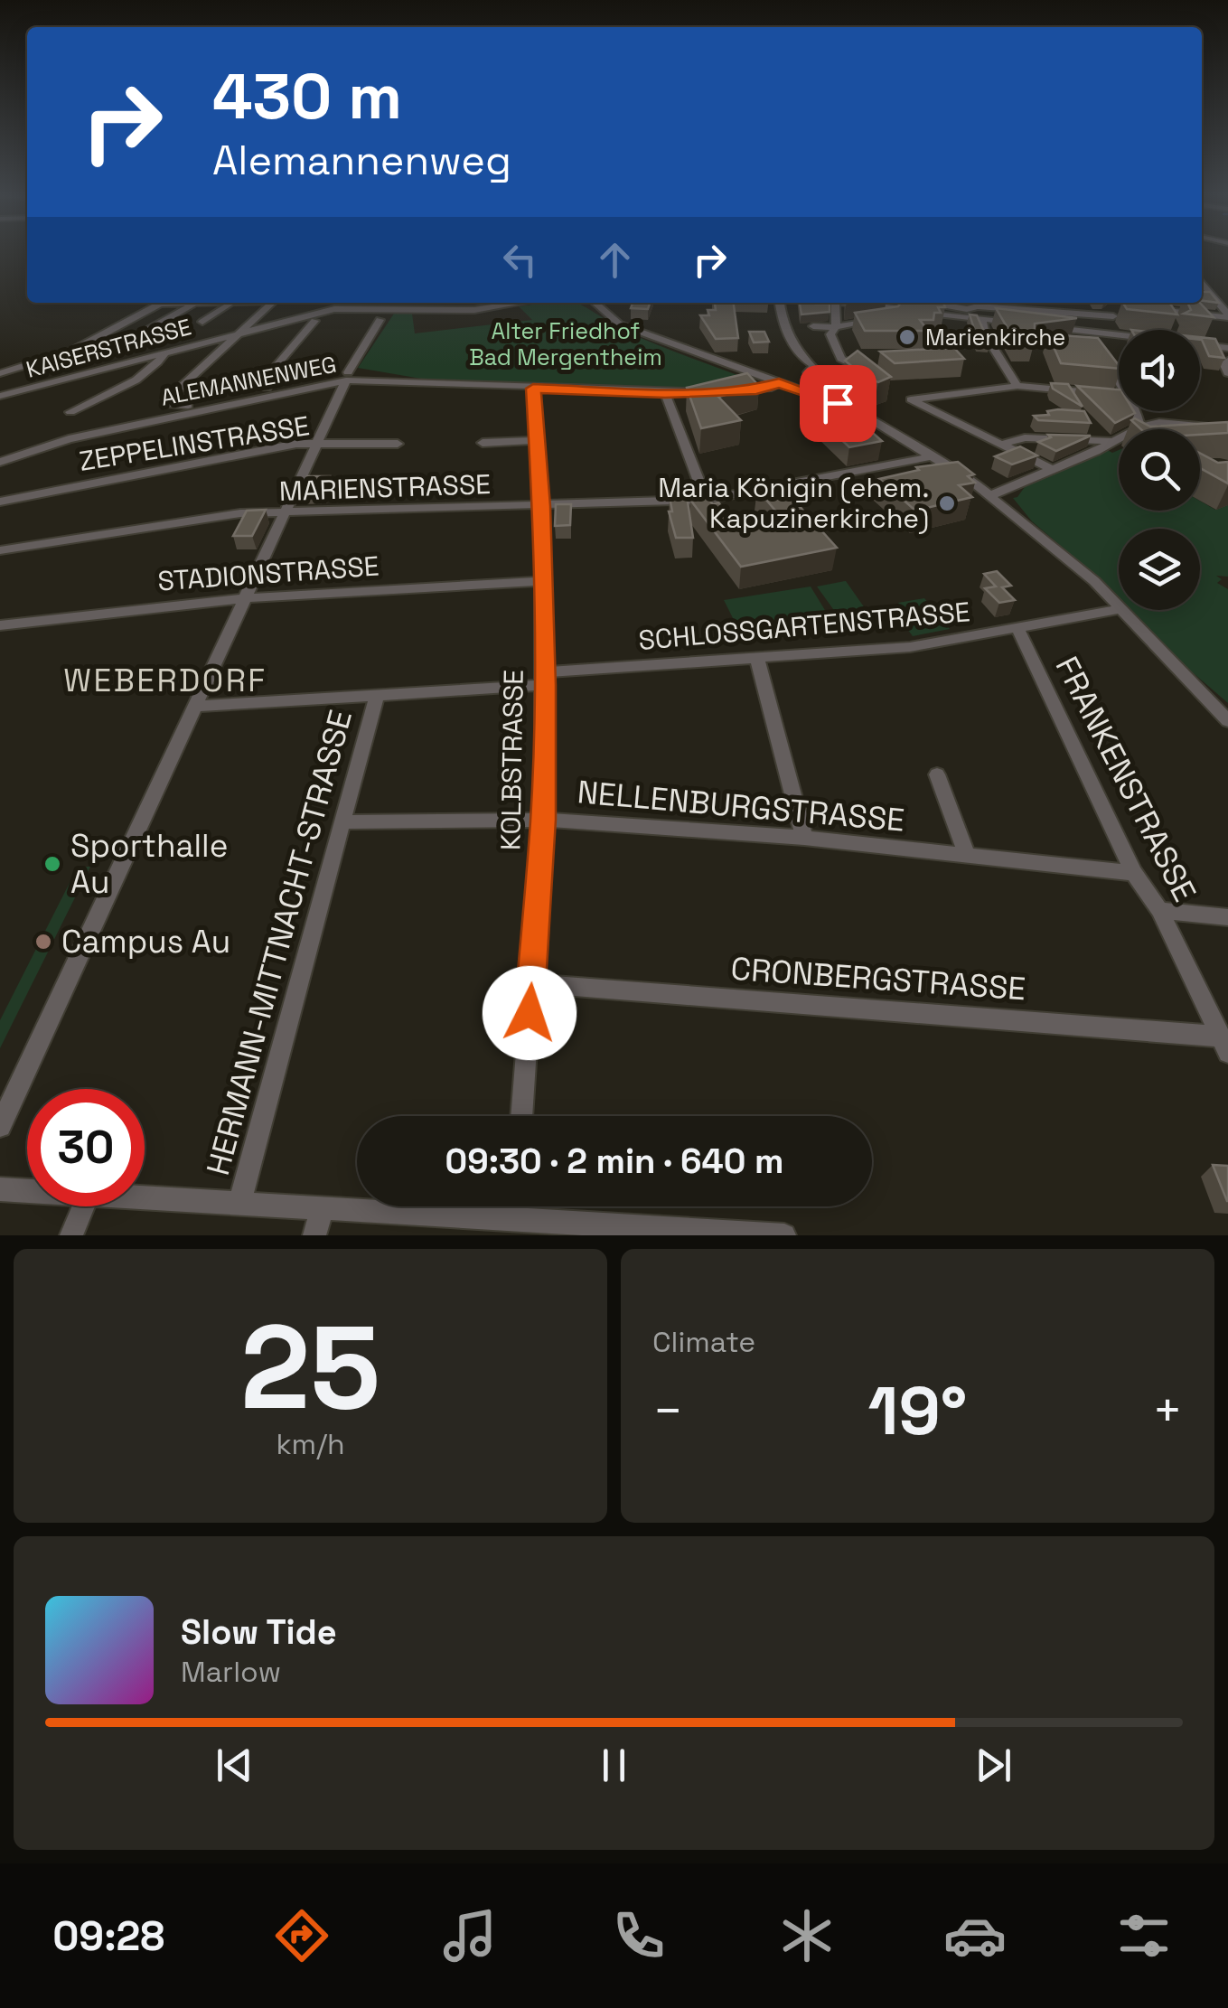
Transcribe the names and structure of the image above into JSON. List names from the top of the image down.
{
  "streets": {
    "street": [
      "KAISERSTRASSE",
      "ALEMANNENWEG",
      "ZEPPELINSTRASSE",
      "MARIENSTRASSE",
      "STADIONSTRASSE",
      "SCHLOSSGARTENSTRASSE",
      "KOLBSTRASSE",
      "FRANKENSTRASSE",
      "NELLENBURGSTRASSE",
      "HERMANN-MITTNACHT-STRASSE",
      "CRONBERGSTRASSE"
    ]
  },
  "crossings": [
    ["ALEMANNENWEG", "KOLBSTRASSE"],
    ["MARIENSTRASSE", "KOLBSTRASSE"],
    ["STADIONSTRASSE", "KOLBSTRASSE"],
    ["SCHLOSSGARTENSTRASSE", "KOLBSTRASSE"],
    ["SCHLOSSGARTENSTRASSE", "FRANKENSTRASSE"],
    ["SCHLOSSGARTENSTRASSE", "HERMANN-MITTNACHT-STRASSE"],
    ["KOLBSTRASSE", "NELLENBURGSTRASSE"],
    ["KOLBSTRASSE", "CRONBERGSTRASSE"],
    ["FRANKENSTRASSE", "NELLENBURGSTRASSE"],
    ["FRANKENSTRASSE", "CRONBERGSTRASSE"],
    ["NELLENBURGSTRASSE", "HERMANN-MITTNACHT-STRASSE"]
  ],
  "districts": ["WEBERDORF"],
  "parks": ["Alter Friedhof Bad Mergentheim"],
  "places": [
    "Marienkirche",
    "Maria Königin (ehem. Kapuzinerkirche)",
    "Sporthalle Au",
    "Campus Au"
  ],
  "page": {
    "turn": ["430 m", "Alemannenweg"],
    "limit": "30",
    "trip": "09:30 · 2 min · 640 m",
    "tile": [
      ["25", "km/h"],
      "Climate"
    ],
    "heat": ["−", "19°", "+"],
    "song": ["Slow Tide", "Marlow"],
    "tabs": "09:28"
  }
}
